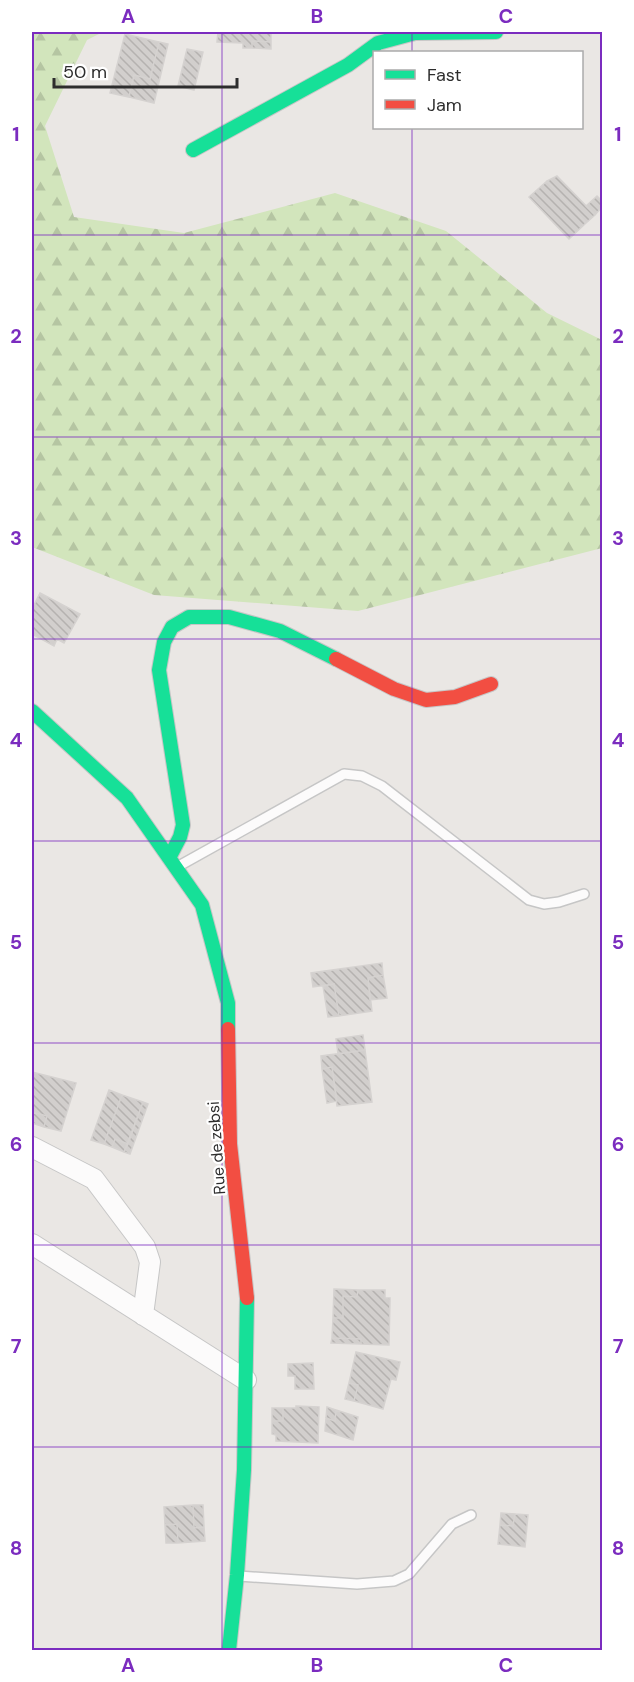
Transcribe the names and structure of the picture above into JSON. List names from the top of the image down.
{
  "streets": {
    "street": ["Rue de zebsi"]
  },
  "legend": ["Fast", "Jam"],
  "scale_bar": "50 m",
  "grid": {
    "columns": ["A", "B", "C"],
    "rows": [
      "1",
      "2",
      "3",
      "4",
      "5",
      "6",
      "7",
      "8"
    ]
  }
}
